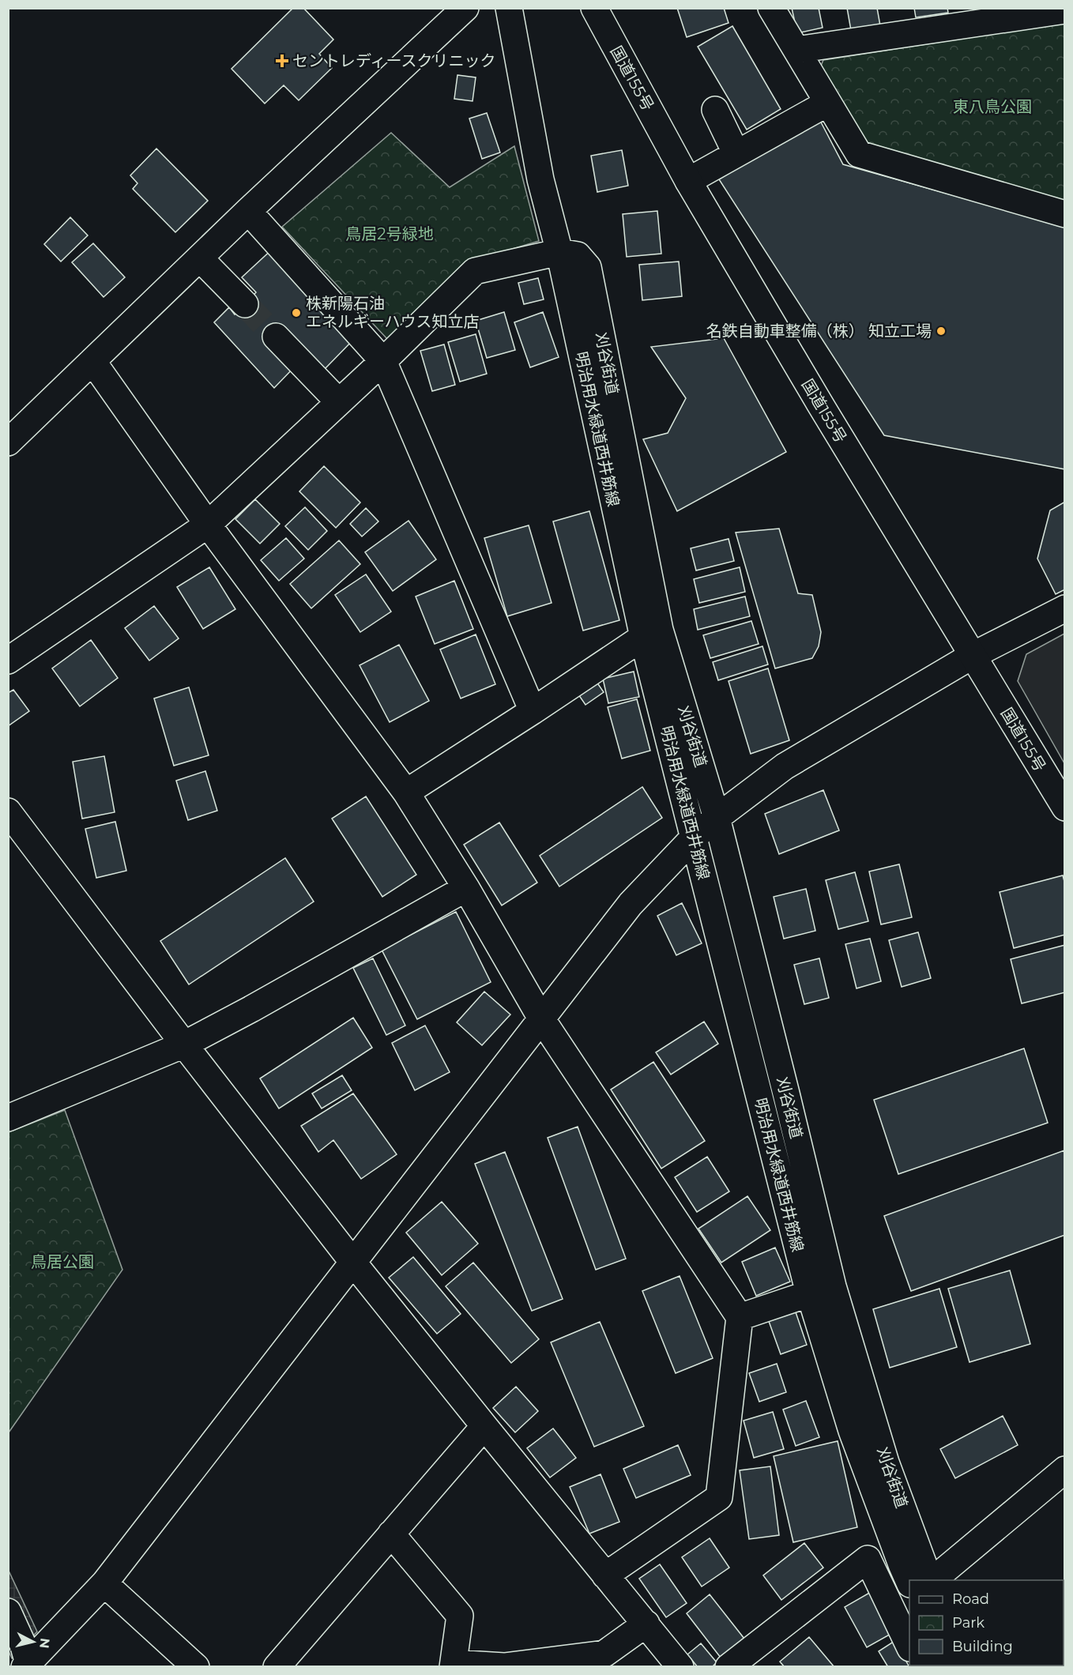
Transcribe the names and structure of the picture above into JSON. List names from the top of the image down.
{
  "streets": {
    "main road": ["国道155号", "刈谷街道", "明治用水緑道西井筋線"]
  },
  "crossings": [
    ["刈谷街道", "明治用水緑道西井筋線"]
  ],
  "parks": ["東八鳥公園", "鳥居2号緑地", "鳥居公園"],
  "places": {
    "health": ["セントレディースクリニック"],
    "other": ["株新陽石油 エネルギーハウス知立店", "名鉄自動車整備（株） 知立工場"]
  },
  "legend": ["Road", "Park", "Building"],
  "north": "right"
}
